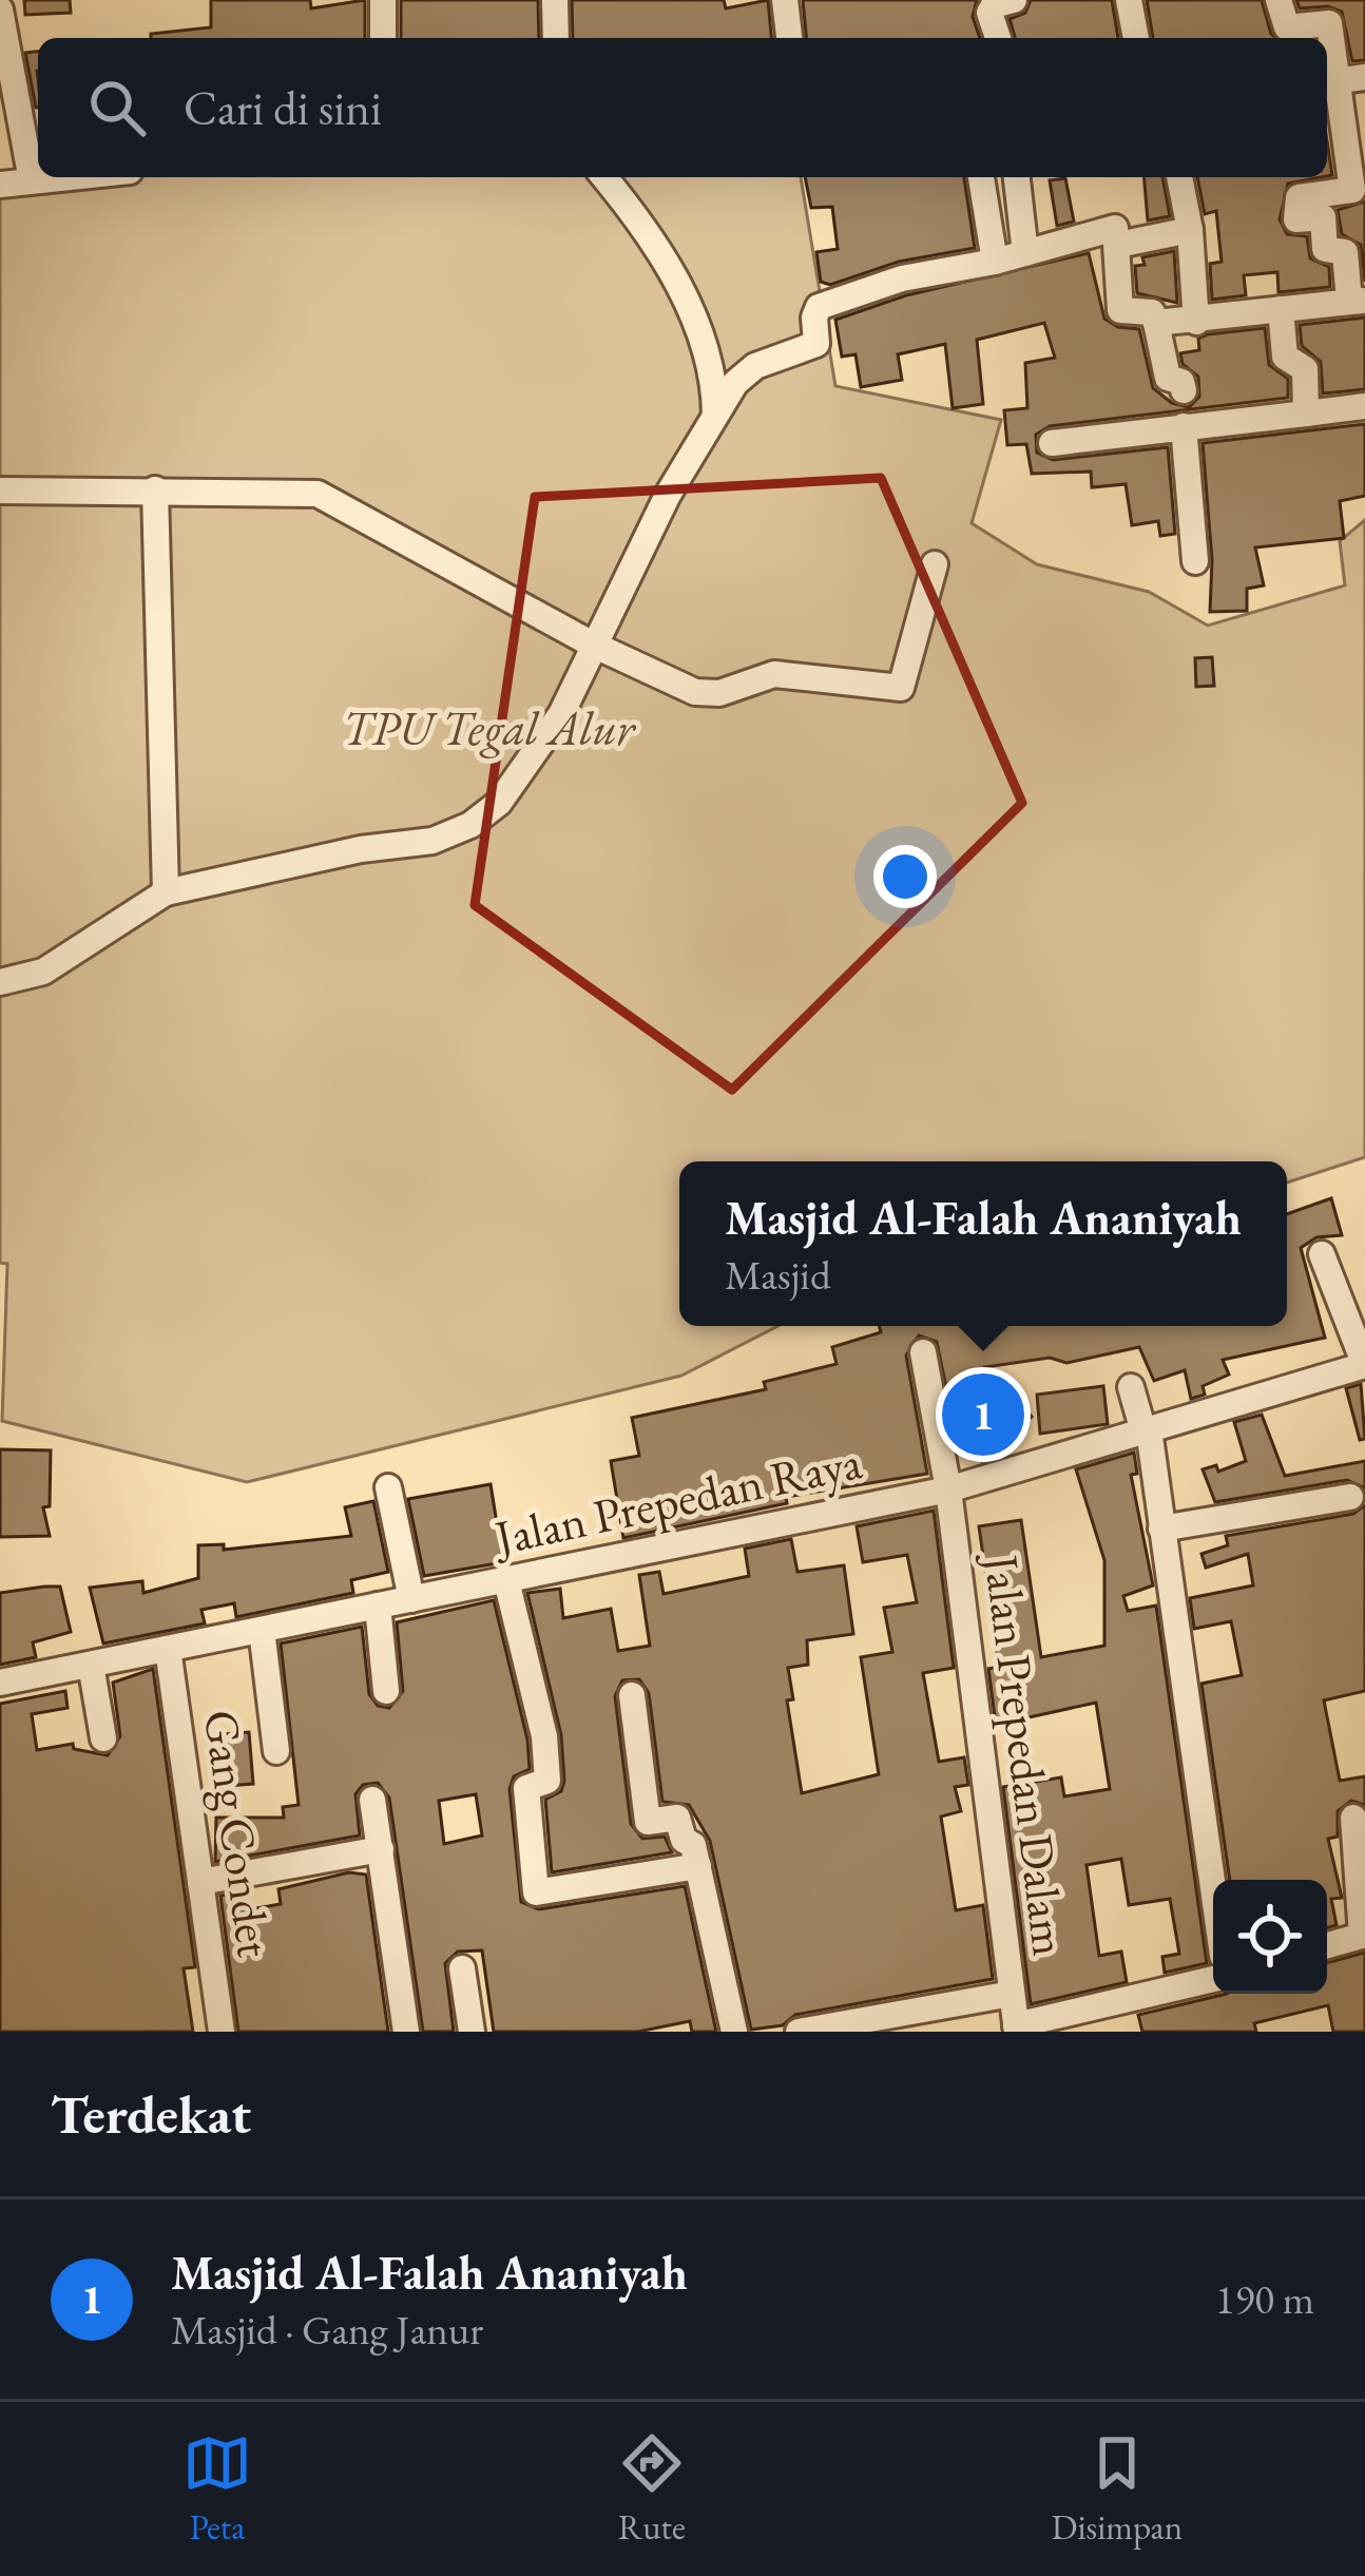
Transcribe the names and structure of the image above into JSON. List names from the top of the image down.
{
  "streets": {
    "street": ["Jalan Prepedan Raya", "Jalan Prepedan Dalam", "Gang Condet"]
  },
  "crossings": [
    ["Jalan Prepedan Raya", "Jalan Prepedan Dalam"],
    ["Jalan Prepedan Raya", "Gang Condet"]
  ],
  "parks": ["TPU Tegal Alur"],
  "page": {
    "search": "Cari di sini",
    "popup": ["Masjid Al-Falah Ananiyah", "Masjid"],
    "pins": "1",
    "heading": "Terdekat",
    "list": [
      {
        "mark": "1",
        "name": "Masjid Al-Falah Ananiyah",
        "note": "Masjid · Gang Janur",
        "value": "190 m"
      }
    ],
    "nav": ["Peta", "Rute", "Disimpan"]
  }
}
